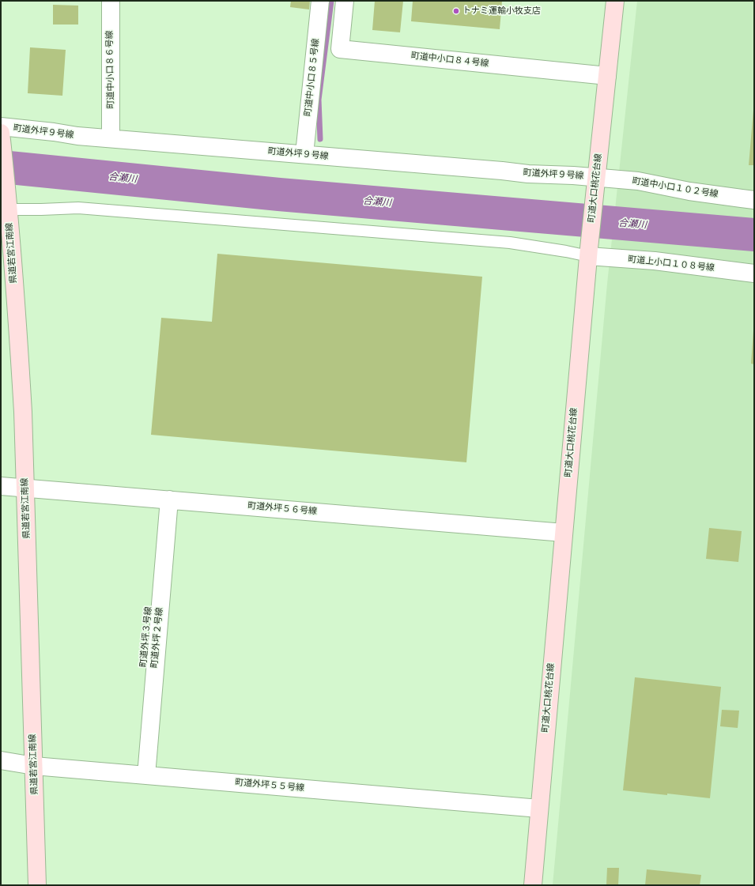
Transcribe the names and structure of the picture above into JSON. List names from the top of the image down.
{
  "streets": {
    "street": [
      "町道中小口８４号線",
      "町道中小口８６号線",
      "町道中小口８５号線",
      "町道外坪９号線",
      "町道大口桃花台線",
      "町道中小口１０２号線",
      "県道若宮江南線",
      "町道上小口１０８号線",
      "町道外坪５６号線",
      "町道外坪２号線",
      "町道外坪５５号線"
    ]
  },
  "crossings": [
    ["町道中小口８４号線", "町道大口桃花台線"],
    ["町道中小口８６号線", "町道外坪９号線"],
    ["町道中小口８５号線", "町道外坪９号線"],
    ["町道外坪９号線", "町道大口桃花台線"],
    ["町道外坪９号線", "町道中小口１０２号線"],
    ["町道大口桃花台線", "町道中小口１０２号線"],
    ["町道大口桃花台線", "町道上小口１０８号線"],
    ["町道大口桃花台線", "町道外坪５６号線"],
    ["町道大口桃花台線", "町道外坪５５号線"],
    ["県道若宮江南線", "町道外坪５６号線"],
    ["県道若宮江南線", "町道外坪５５号線"],
    ["町道外坪５６号線", "町道外坪２号線"],
    ["町道外坪２号線", "町道外坪５５号線"]
  ],
  "water": ["合瀬川"],
  "places": ["トナミ運輸小牧支店"]
}
